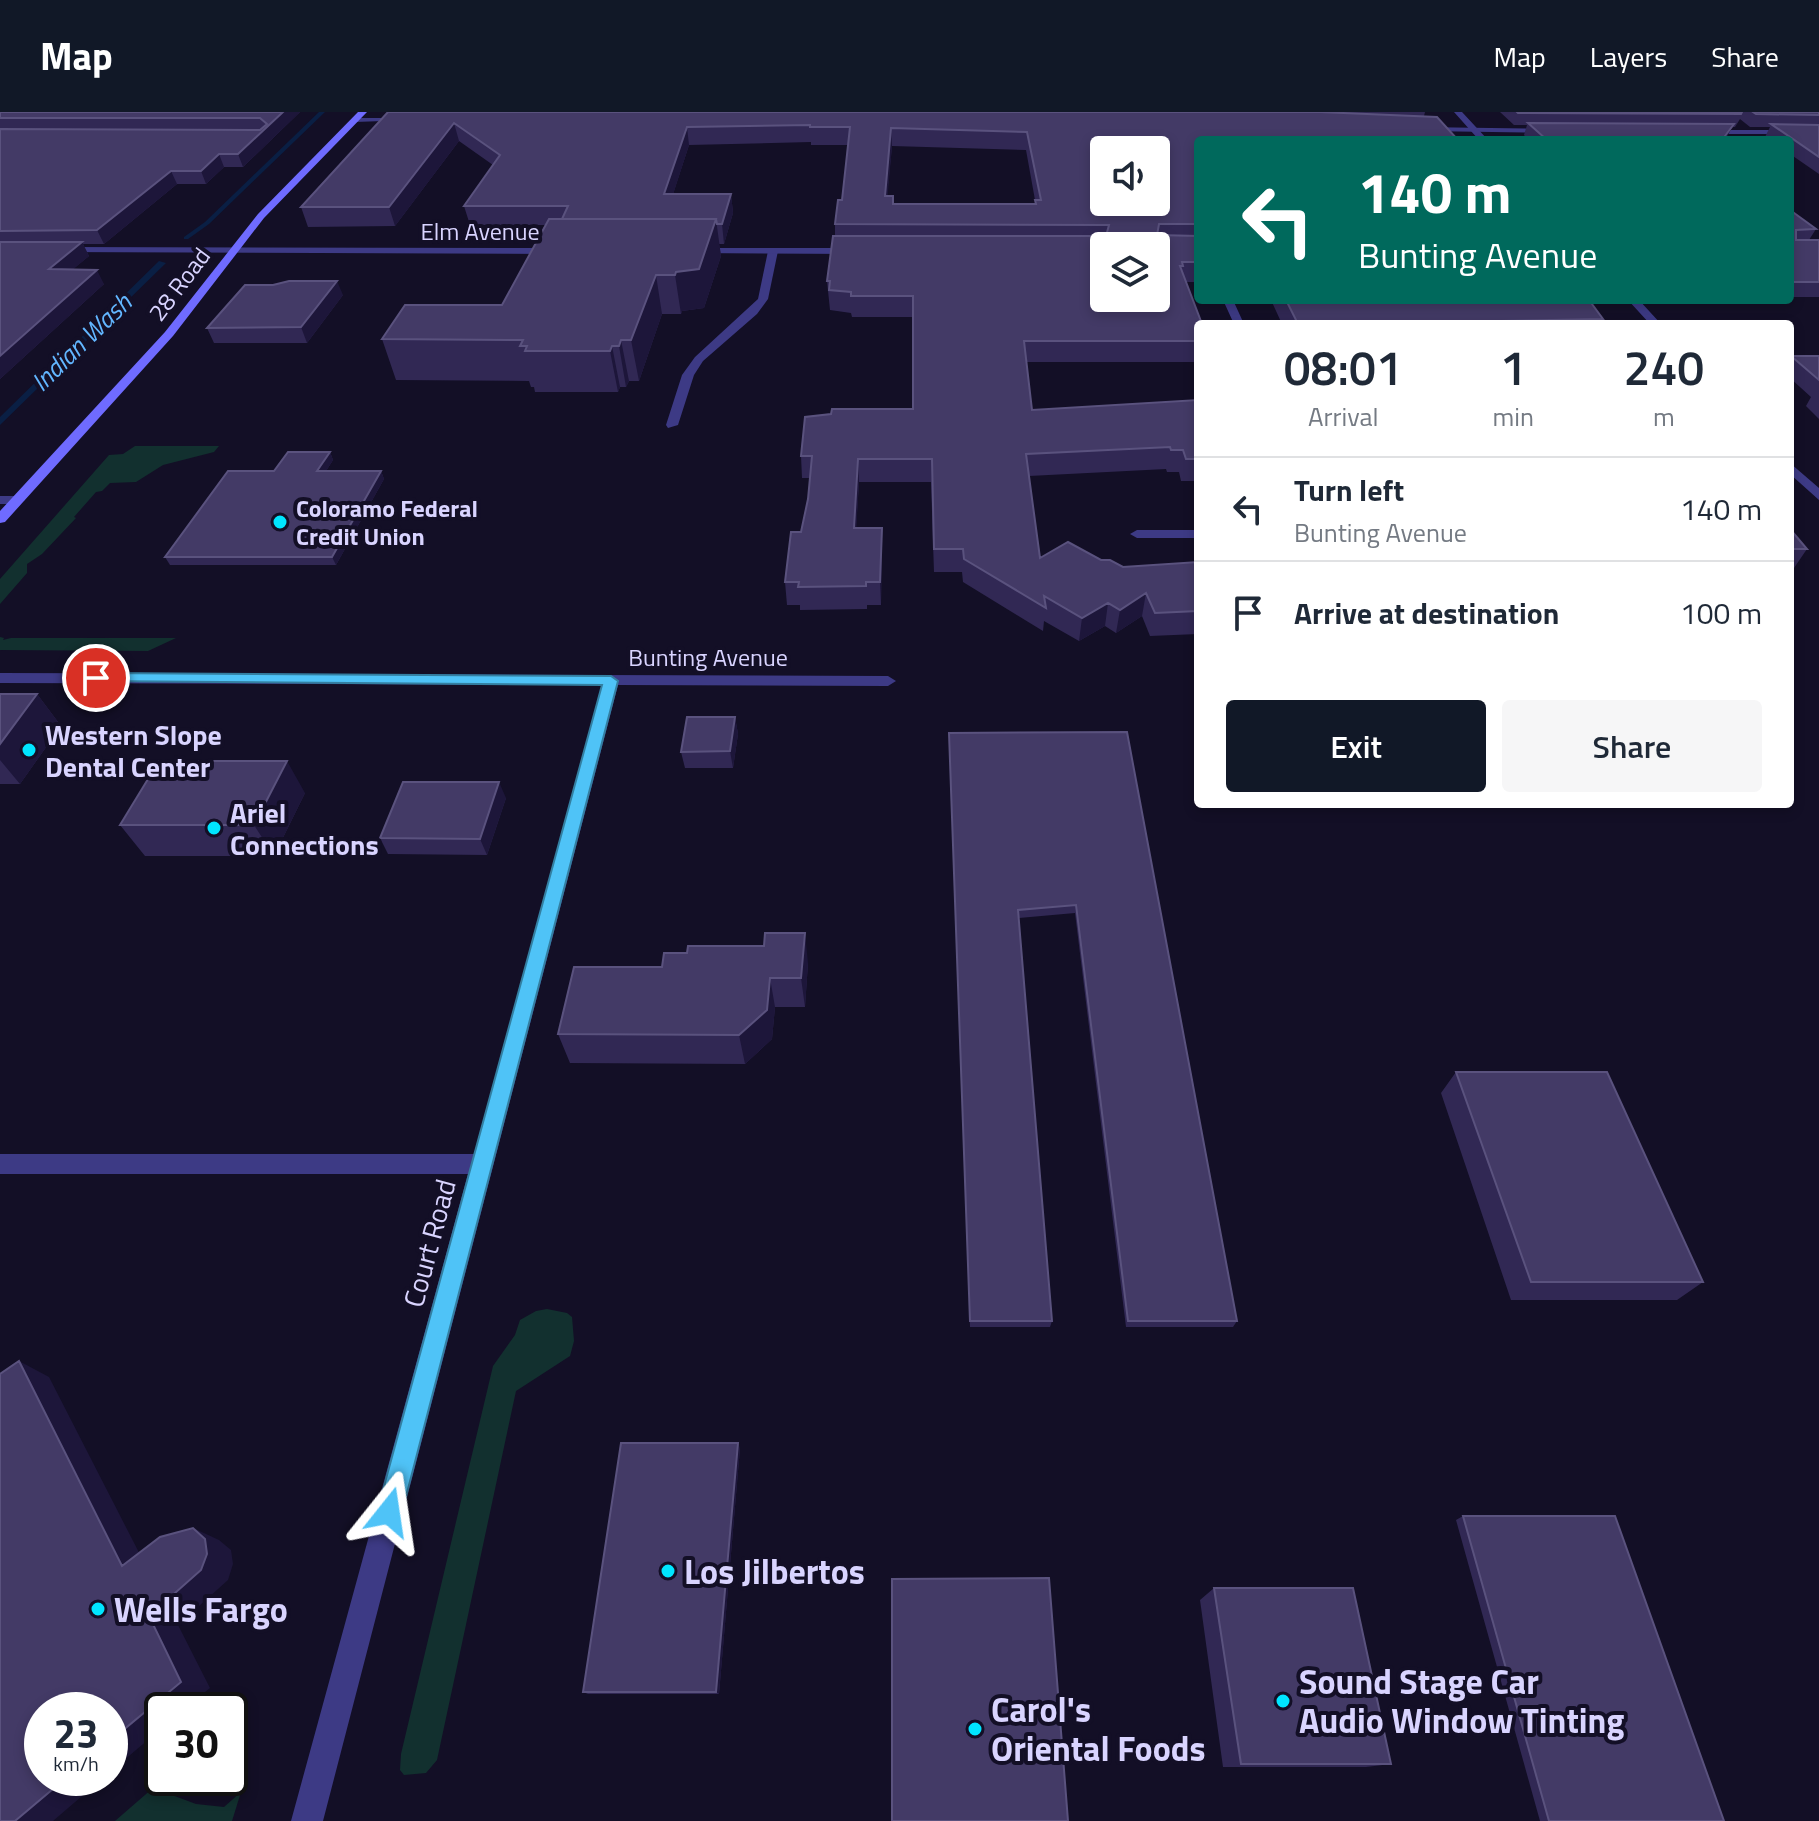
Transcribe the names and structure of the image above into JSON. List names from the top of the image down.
{
  "streets": {
    "main road": ["28 Road"],
    "street": ["Elm Avenue", "Bunting Avenue", "Court Road"]
  },
  "crossings": [
    ["Elm Avenue", "28 Road"],
    ["Bunting Avenue", "Court Road"]
  ],
  "water": ["Indian Wash"],
  "places": [
    "Coloramo Federal Credit Union",
    "Western Slope Dental Center",
    "Ariel Connections",
    "Los Jilbertos",
    "Wells Fargo",
    "Sound Stage Car Audio Window Tinting",
    "Carol's Oriental Foods"
  ],
  "page": {
    "header": "Map",
    "nav": ["Map", "Layers", "Share"],
    "turn": ["140 m", "Bunting Avenue"],
    "eta": [
      "08:01",
      "Arrival",
      "1",
      "min",
      "240",
      "m"
    ],
    "list": [
      {
        "name": "Turn left",
        "note": "Bunting Avenue",
        "value": "140 m"
      },
      {
        "name": "Arrive at destination",
        "value": "100 m"
      }
    ],
    "buttons": ["Exit", "Share"],
    "speed": "23 km/h",
    "limit": "30"
  }
}
